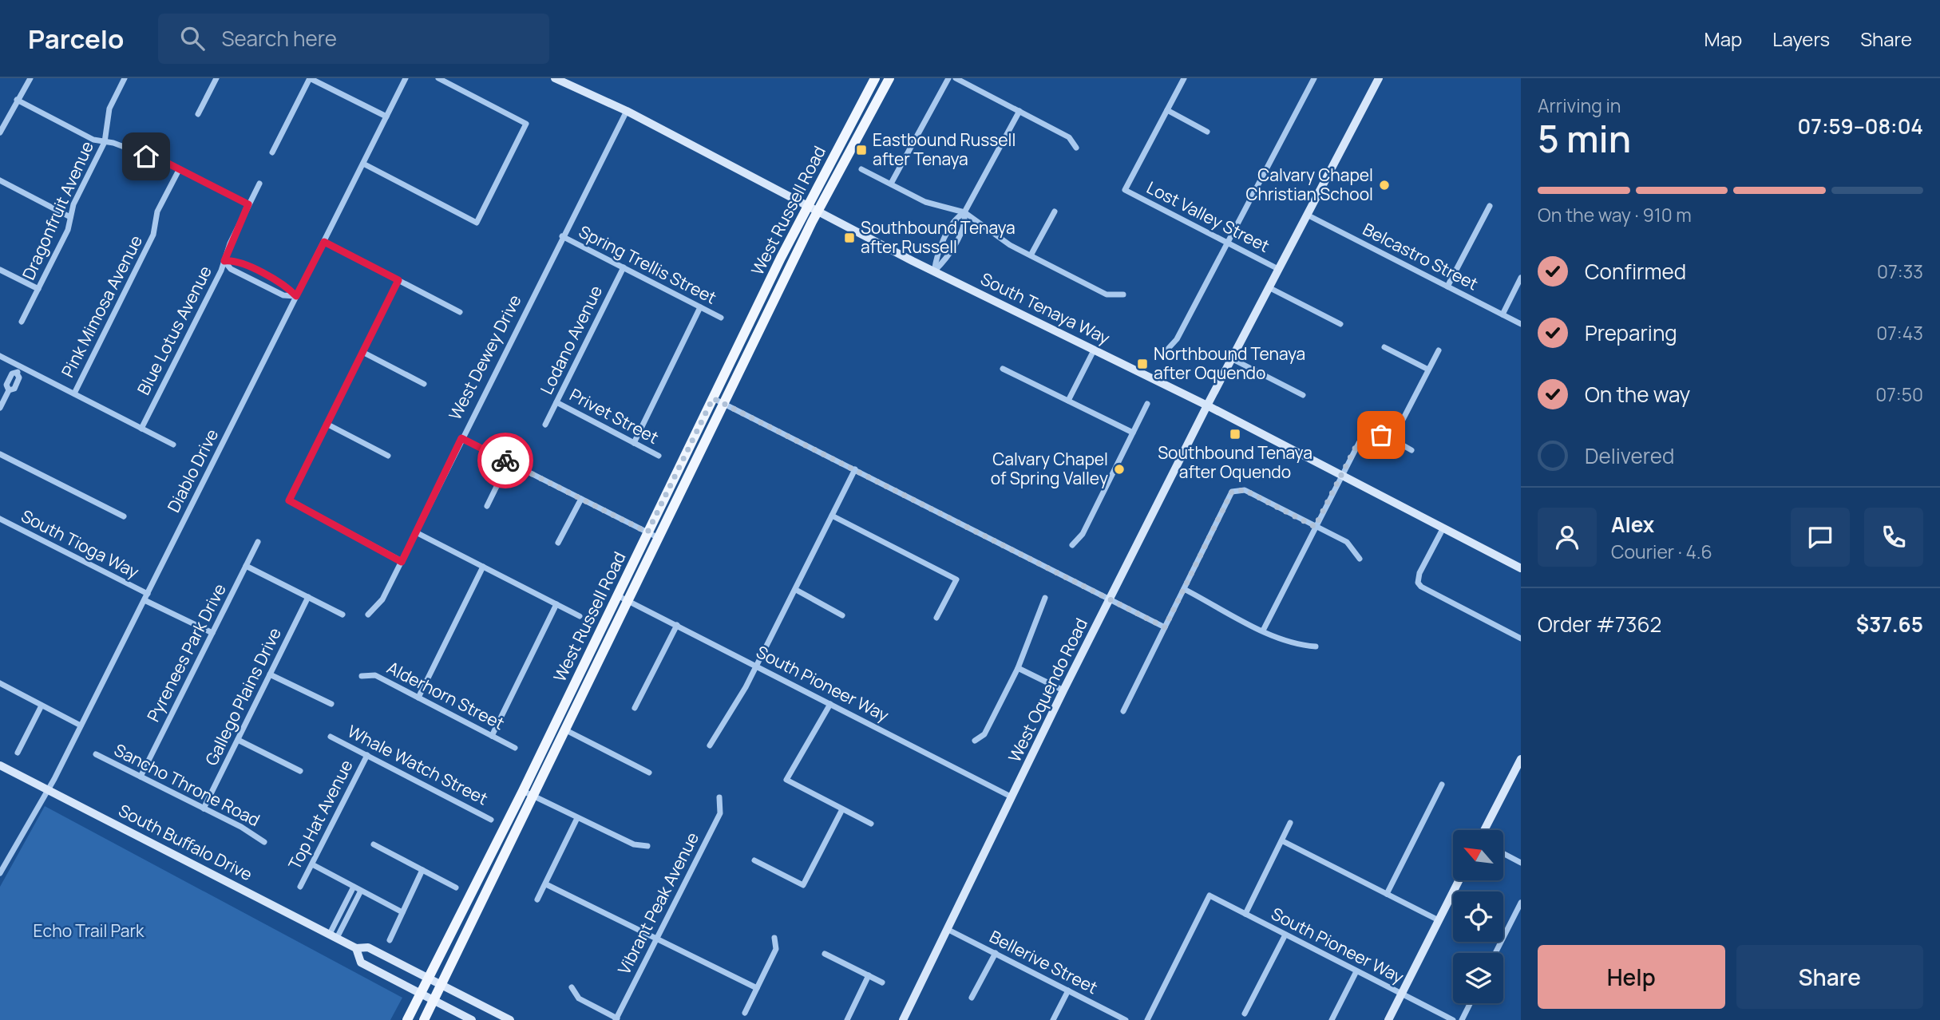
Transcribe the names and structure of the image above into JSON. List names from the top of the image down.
{
  "streets": {
    "main road": ["West Russell Road"],
    "street": [
      "Dragonfruit Avenue",
      "Lost Valley Street",
      "Belcastro Street",
      "Spring Trellis Street",
      "Pink Mimosa Avenue",
      "South Tenaya Way",
      "Blue Lotus Avenue",
      "Lodano Avenue",
      "West Dewey Drive",
      "Privet Street",
      "Diablo Drive",
      "South Tioga Way",
      "Pyrenees Park Drive",
      "South Pioneer Way",
      "West Oquendo Road",
      "Alderhorn Street",
      "Gallego Plains Drive",
      "Whale Watch Street",
      "Sancho Throne Road",
      "Top Hat Avenue",
      "South Buffalo Drive",
      "Vibrant Peak Avenue",
      "Bellerive Street"
    ]
  },
  "crossings": [
    ["West Russell Road", "South Tenaya Way"],
    ["West Russell Road", "South Pioneer Way"],
    ["West Russell Road", "South Buffalo Drive"],
    ["Lost Valley Street", "West Oquendo Road"],
    ["Belcastro Street", "West Oquendo Road"],
    ["Spring Trellis Street", "Lodano Avenue"],
    ["Spring Trellis Street", "West Dewey Drive"],
    ["South Tenaya Way", "West Dewey Drive"],
    ["South Tenaya Way", "West Oquendo Road"],
    ["Lodano Avenue", "Privet Street"],
    ["Diablo Drive", "South Tioga Way"],
    ["Diablo Drive", "South Buffalo Drive"],
    ["South Tioga Way", "Pyrenees Park Drive"],
    ["Pyrenees Park Drive", "Sancho Throne Road"],
    ["South Pioneer Way", "West Oquendo Road"],
    ["West Oquendo Road", "Bellerive Street"],
    ["Gallego Plains Drive", "Sancho Throne Road"],
    ["Whale Watch Street", "Top Hat Avenue"]
  ],
  "parks": ["Echo Trail Park"],
  "places": {
    "transit": [
      "Eastbound Russell after Tenaya",
      "Southbound Tenaya after Russell",
      "Northbound Tenaya after Oquendo",
      "Southbound Tenaya after Oquendo"
    ],
    "other": ["Calvary Chapel Christian School", "Calvary Chapel of Spring Valley"]
  },
  "north": "top left",
  "page": {
    "header": "Parcelo",
    "search": "Search here",
    "nav": ["Map", "Layers", "Share"],
    "heading": ["5 min", "Arriving in", "07:59–08:04"],
    "panel": [
      "Alex",
      "Courier · 4.6",
      "Order #7362",
      "$37.65"
    ],
    "bar": "On the way · 910 m",
    "list": [
      ["Confirmed", "07:33"],
      ["Preparing", "07:43"],
      ["On the way", "07:50"],
      "Delivered"
    ],
    "buttons": ["Help", "Share"]
  }
}
